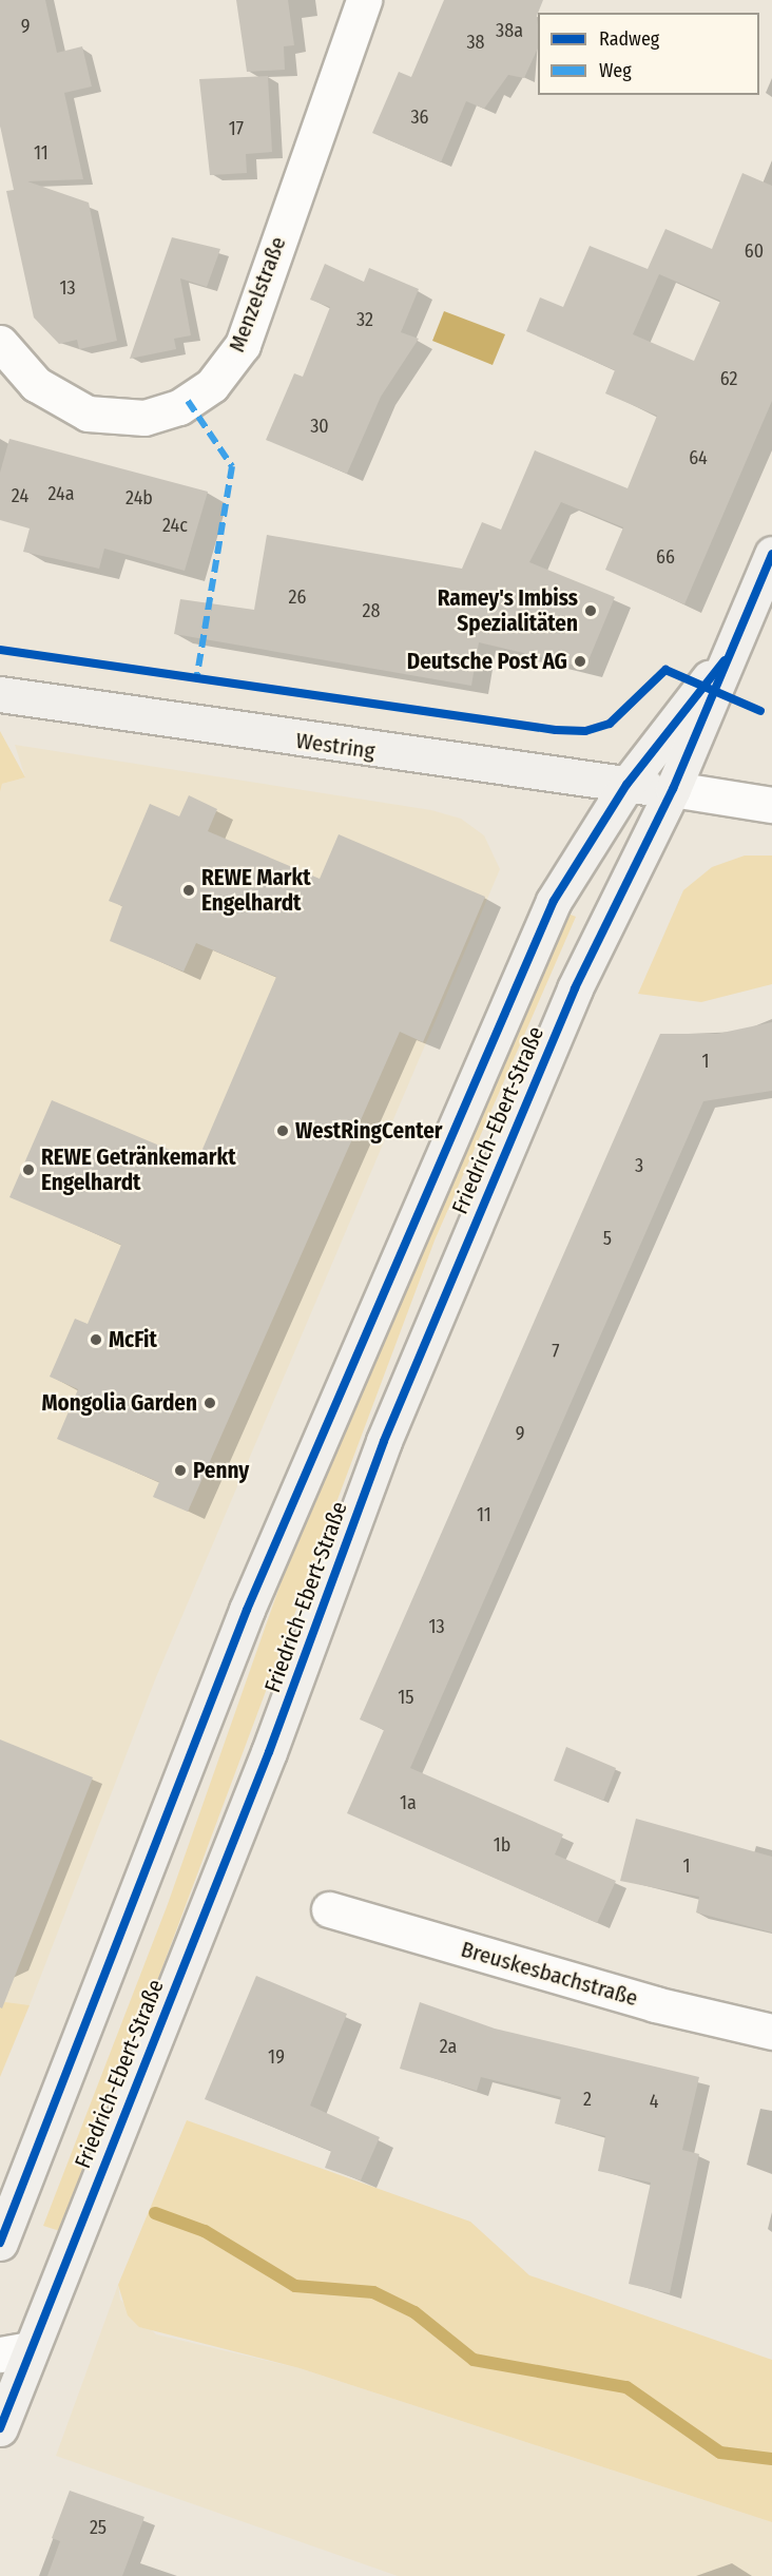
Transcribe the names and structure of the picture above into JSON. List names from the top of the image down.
{
  "streets": {
    "main road": ["Westring", "Friedrich-Ebert-Straße"],
    "street": ["Menzelstraße", "Breuskesbachstraße"]
  },
  "crossings": [
    ["Westring", "Friedrich-Ebert-Straße"]
  ],
  "places": [
    "Ramey's Imbiss Spezialitäten",
    "Deutsche Post AG",
    "REWE Markt Engelhardt",
    "WestRingCenter",
    "REWE Getränkemarkt Engelhardt",
    "McFit",
    "Mongolia Garden",
    "Penny"
  ],
  "house_numbers": [
    "9",
    "38a",
    "38",
    "36",
    "17",
    "11",
    "60",
    "13",
    "32",
    "62",
    "30",
    "64",
    "24a",
    "24",
    "24b",
    "24c",
    "66",
    "26",
    "28",
    "1",
    "3",
    "5",
    "7",
    "9",
    "11",
    "13",
    "15",
    "1a",
    "1b",
    "1",
    "2a",
    "19",
    "2",
    "4",
    "25"
  ],
  "legend": ["Radweg", "Weg"]
}
